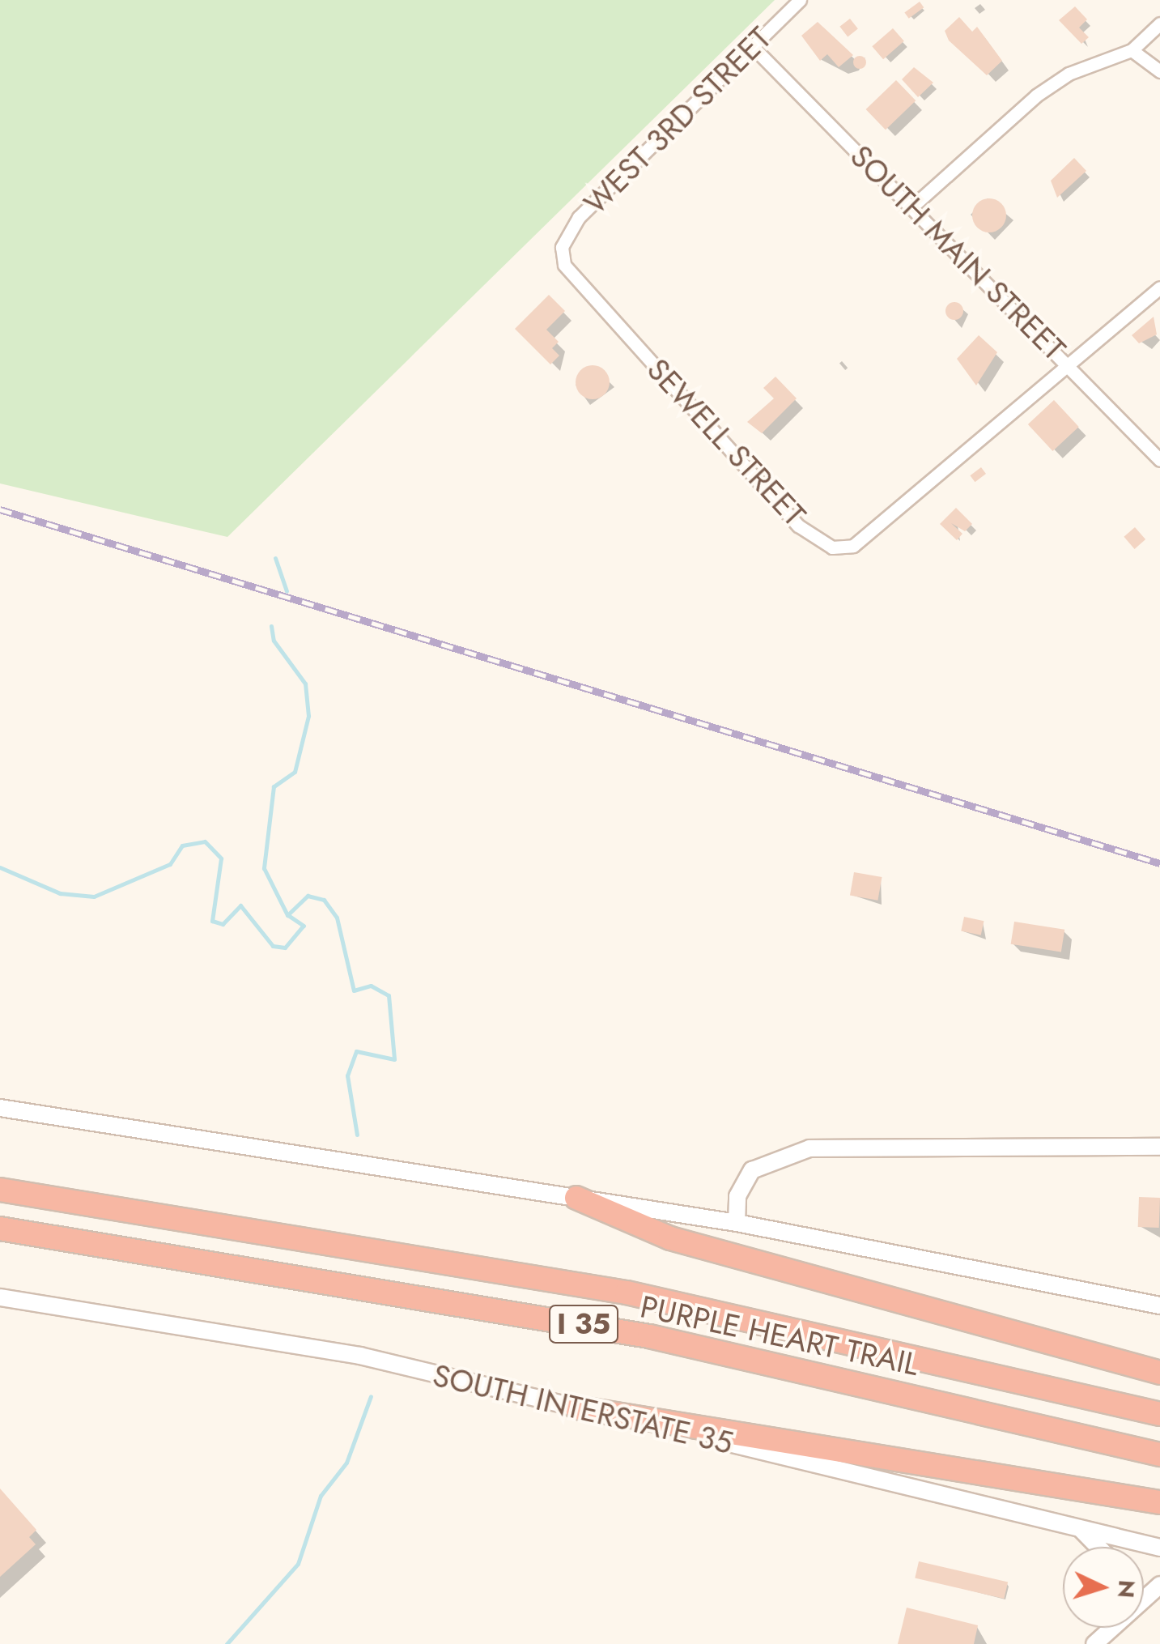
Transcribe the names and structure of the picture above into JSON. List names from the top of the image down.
{
  "streets": {
    "highway": ["I 35", "PURPLE HEART TRAIL"],
    "main road": ["SOUTH INTERSTATE 35"],
    "street": ["WEST 3RD STREET", "SOUTH MAIN STREET", "SEWELL STREET"]
  },
  "crossings": [
    ["WEST 3RD STREET", "SOUTH MAIN STREET"],
    ["WEST 3RD STREET", "SEWELL STREET"],
    ["SOUTH MAIN STREET", "SEWELL STREET"]
  ],
  "north": "right"
}
